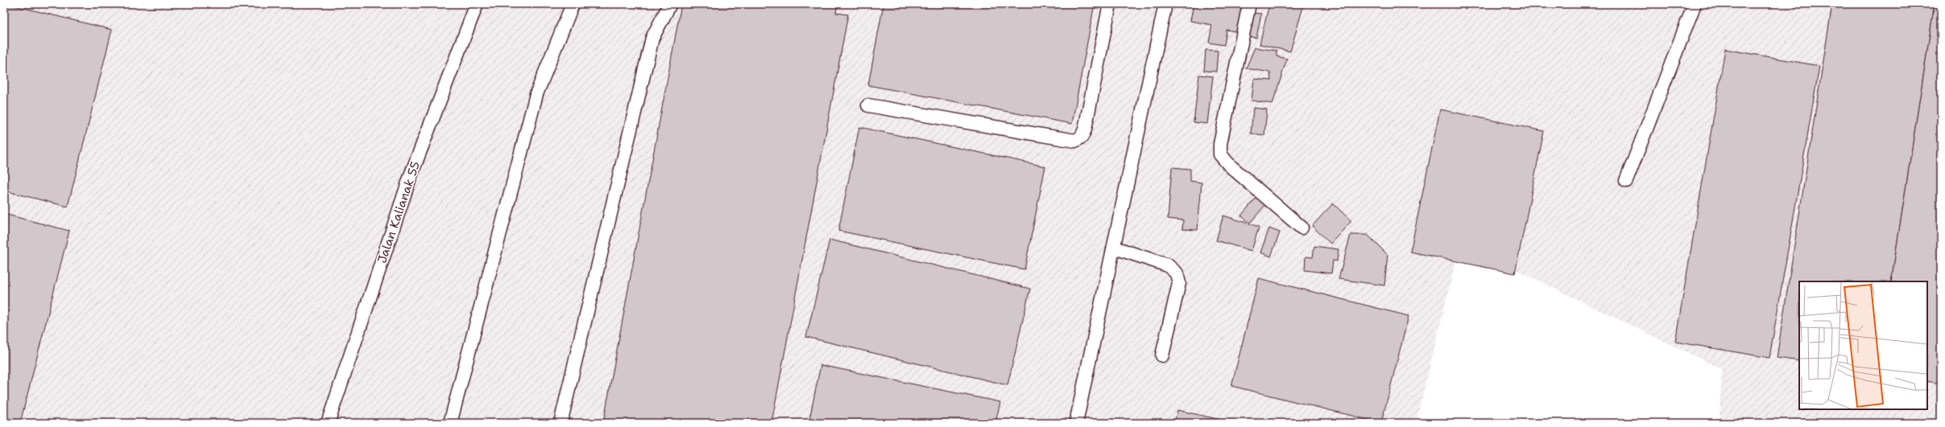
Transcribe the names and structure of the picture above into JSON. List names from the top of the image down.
{
  "streets": {
    "lane": ["Jalan Kalianak 55"]
  }
}
